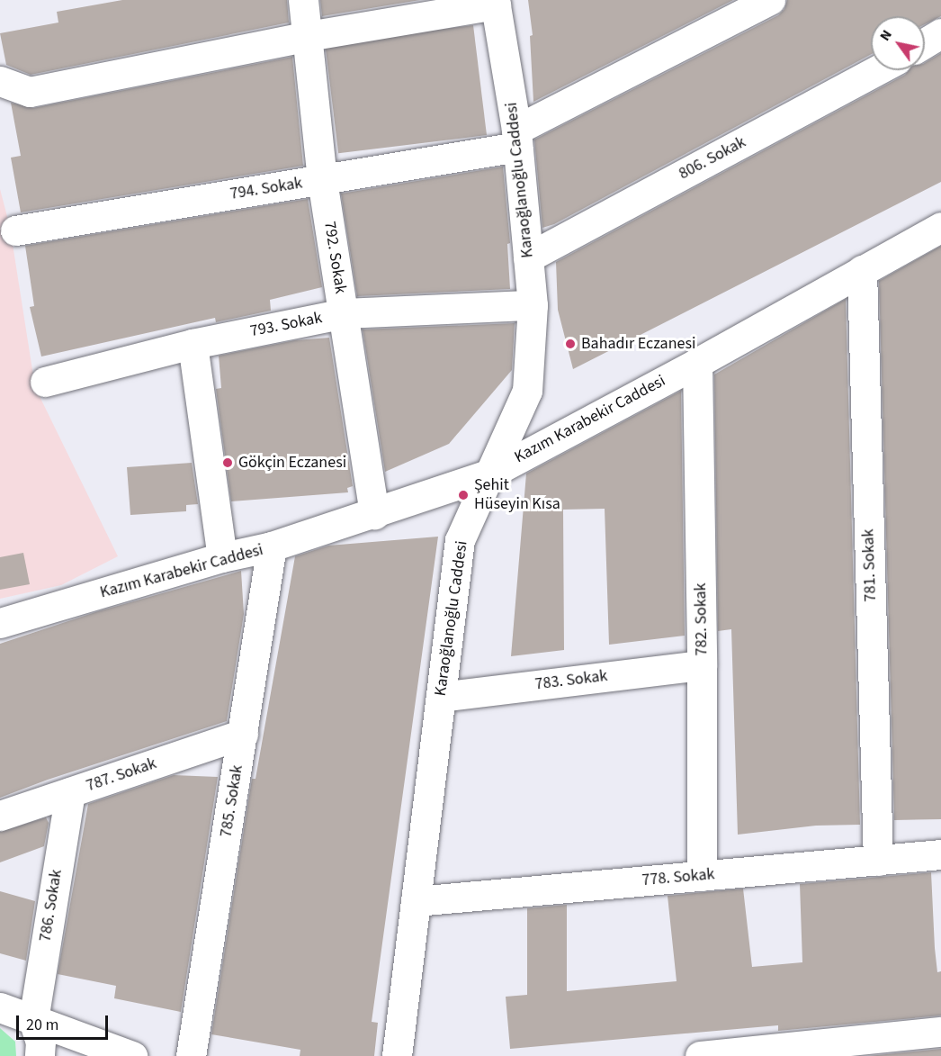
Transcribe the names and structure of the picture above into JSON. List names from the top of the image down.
{
  "streets": {
    "street": [
      "806. Sokak",
      "Karaoğlanoğlu Caddesi",
      "794. Sokak",
      "792. Sokak",
      "793. Sokak",
      "Kazım Karabekir Caddesi",
      "781. Sokak",
      "782. Sokak",
      "783. Sokak",
      "787. Sokak",
      "785. Sokak",
      "778. Sokak",
      "786. Sokak"
    ]
  },
  "crossings": [
    ["806. Sokak", "Karaoğlanoğlu Caddesi"],
    ["Karaoğlanoğlu Caddesi", "794. Sokak"],
    ["Karaoğlanoğlu Caddesi", "793. Sokak"],
    ["Karaoğlanoğlu Caddesi", "Kazım Karabekir Caddesi"],
    ["Karaoğlanoğlu Caddesi", "783. Sokak"],
    ["Karaoğlanoğlu Caddesi", "778. Sokak"],
    ["794. Sokak", "792. Sokak"],
    ["792. Sokak", "793. Sokak"],
    ["792. Sokak", "Kazım Karabekir Caddesi"],
    ["Kazım Karabekir Caddesi", "781. Sokak"],
    ["Kazım Karabekir Caddesi", "782. Sokak"],
    ["Kazım Karabekir Caddesi", "785. Sokak"],
    ["781. Sokak", "778. Sokak"],
    ["782. Sokak", "783. Sokak"],
    ["782. Sokak", "778. Sokak"],
    ["787. Sokak", "785. Sokak"],
    ["787. Sokak", "786. Sokak"]
  ],
  "places": ["Bahadır Eczanesi", "Gökçin Eczanesi", "Şehit Hüseyin Kısa"],
  "scale_bar": "20 m",
  "north": "top left"
}
